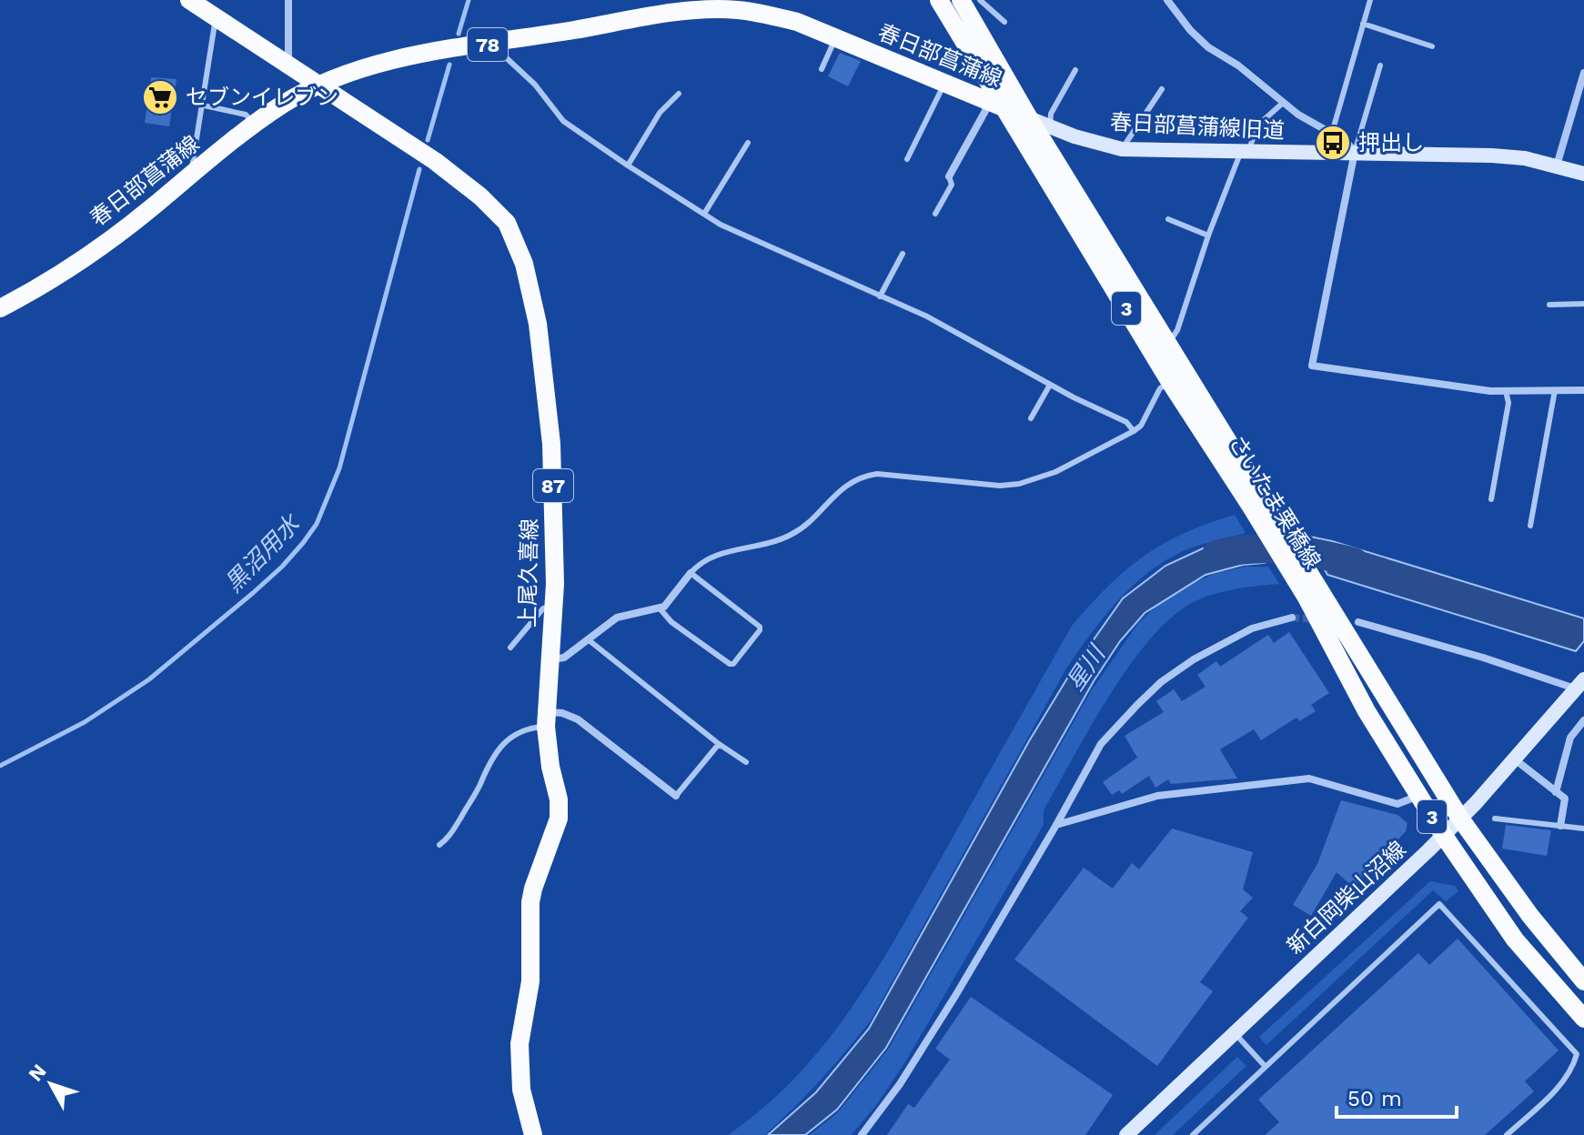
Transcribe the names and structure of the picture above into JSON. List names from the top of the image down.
{
  "streets": {
    "main road": [
      "78",
      "春日部菖蒲線",
      "3",
      "87",
      "さいたま栗橋線",
      "上尾久喜線"
    ],
    "street": ["春日部菖蒲線旧道", "新白岡柴山沼線"]
  },
  "crossings": [
    ["春日部菖蒲線", "春日部菖蒲線旧道"],
    ["春日部菖蒲線", "さいたま栗橋線"],
    ["春日部菖蒲線", "上尾久喜線"],
    ["春日部菖蒲線旧道", "さいたま栗橋線"],
    ["さいたま栗橋線", "新白岡柴山沼線"]
  ],
  "water": ["黒沼用水", "星川"],
  "places": {
    "supermarket": ["セブンイレブン"],
    "bus stop": ["押出し"]
  },
  "scale_bar": "50 m",
  "north": "top left"
}
